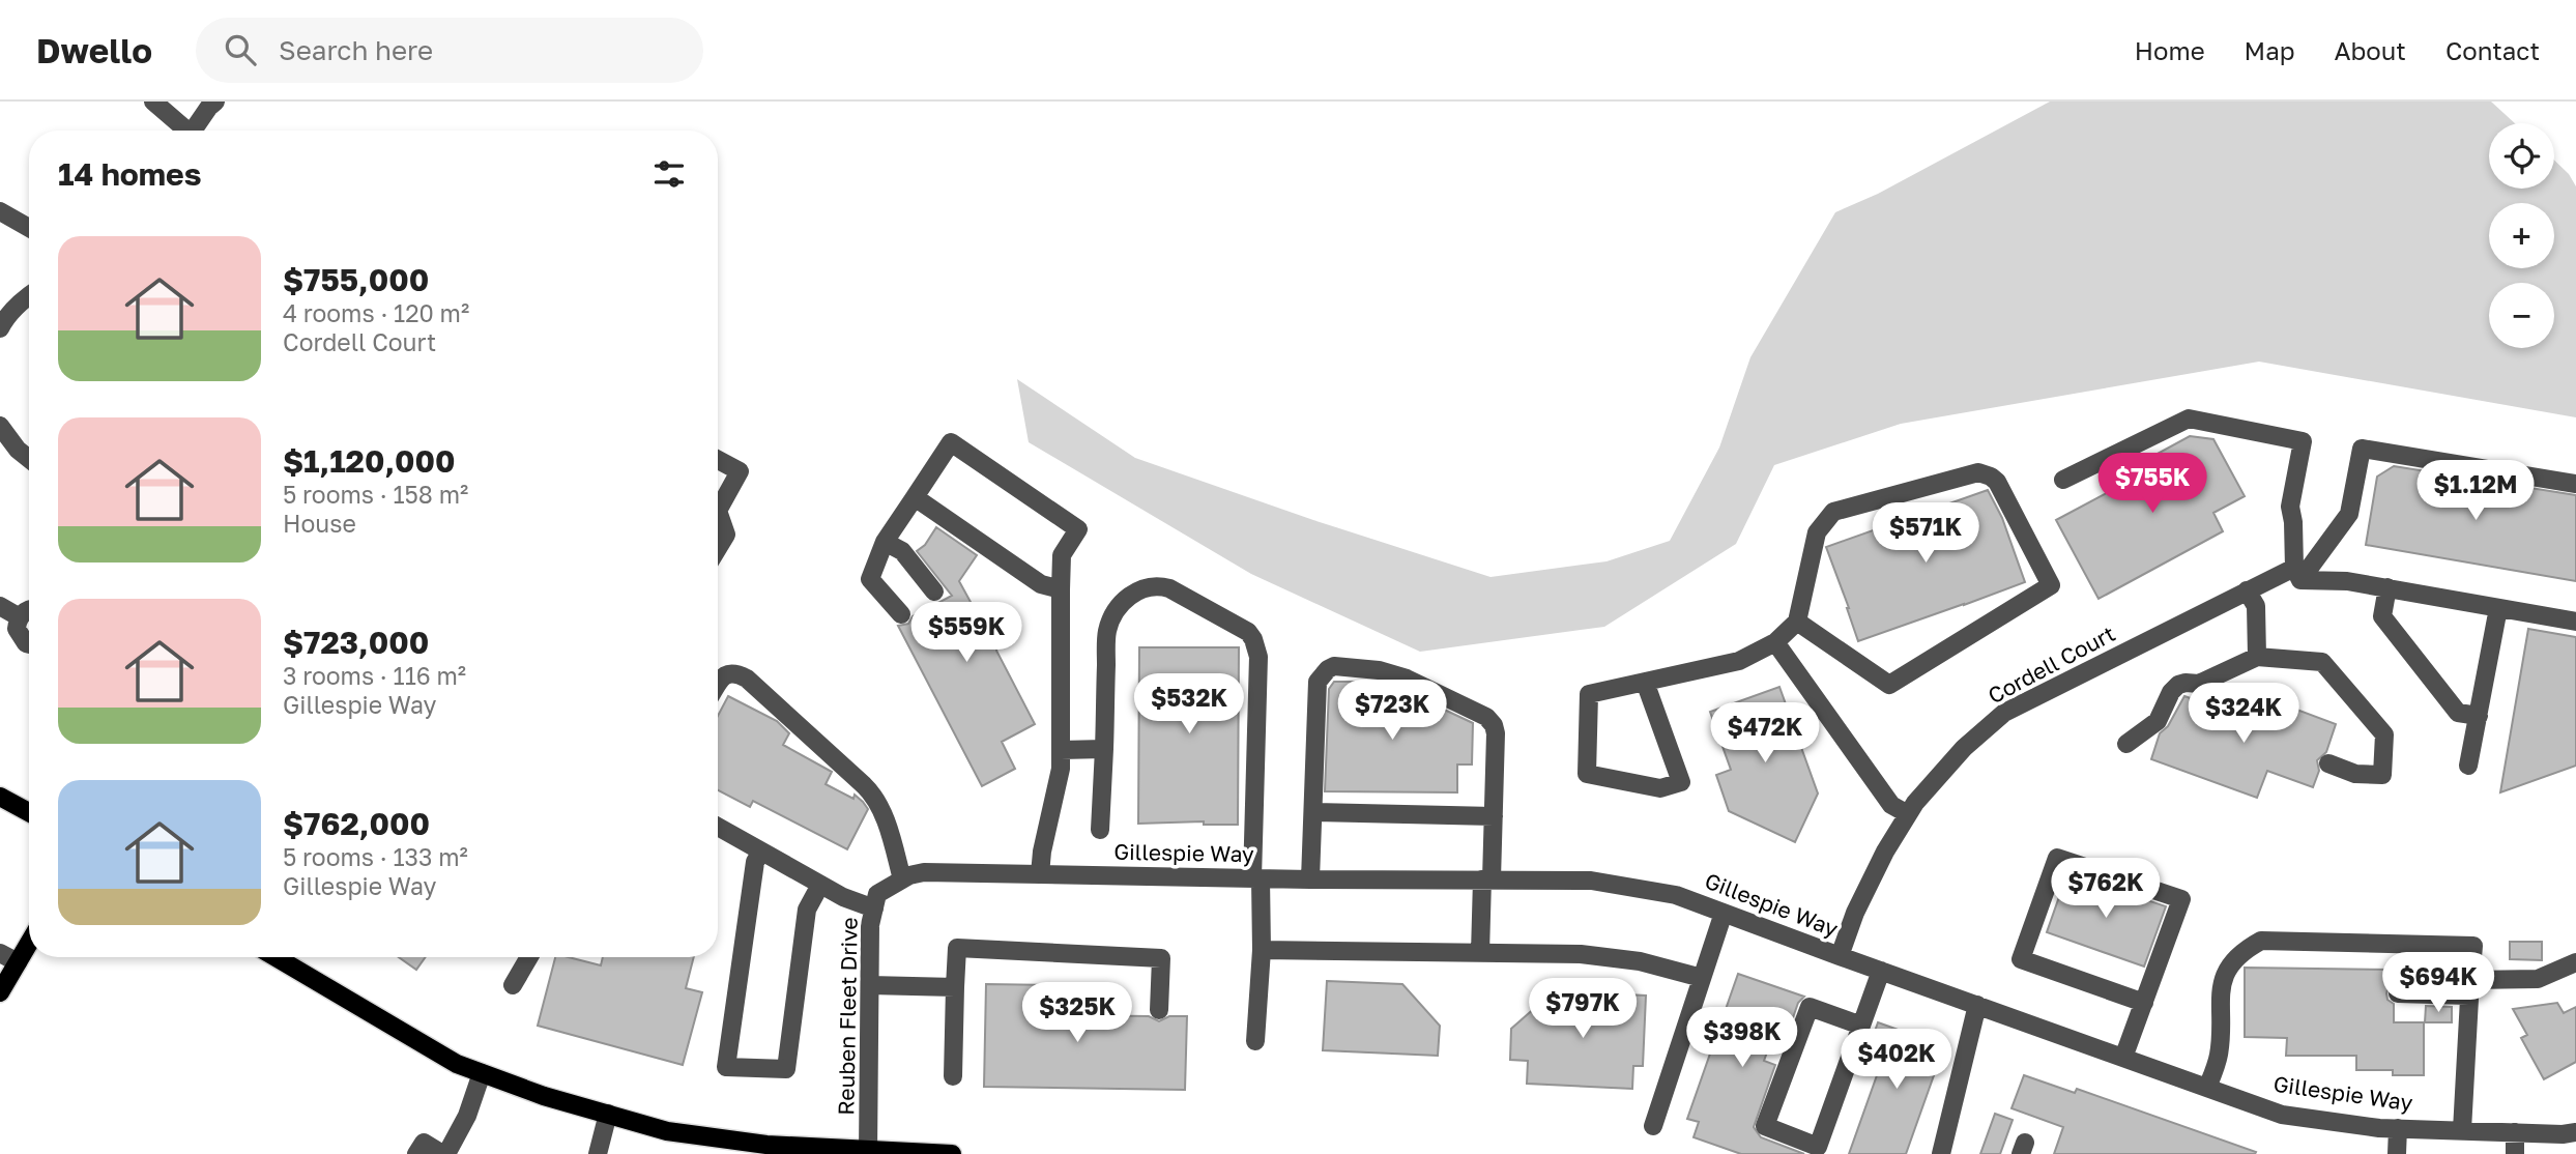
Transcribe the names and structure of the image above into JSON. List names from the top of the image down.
{
  "streets": {
    "street": ["Cordell Court", "Gillespie Way", "Reuben Fleet Drive"]
  },
  "crossings": [
    ["Cordell Court", "Gillespie Way"],
    ["Gillespie Way", "Reuben Fleet Drive"]
  ],
  "page": {
    "header": "Dwello",
    "search": "Search here",
    "nav": [
      "Home",
      "Map",
      "About",
      "Contact"
    ],
    "map_buttons": ["+", "−"],
    "heading": "14 homes",
    "list": [
      {
        "name": "$755,000",
        "note": "4 rooms · 120 m² · Cordell Court"
      },
      {
        "name": "$1,120,000",
        "note": "5 rooms · 158 m² · House"
      },
      {
        "name": "$723,000",
        "note": "3 rooms · 116 m² · Gillespie Way"
      },
      {
        "name": "$762,000",
        "note": "5 rooms · 133 m² · Gillespie Way"
      }
    ],
    "price": [
      "$755K",
      "$1.12M",
      "$571K",
      "$559K",
      "$532K",
      "$723K",
      "$324K",
      "$472K",
      "$762K",
      "$694K",
      "$797K",
      "$325K",
      "$398K",
      "$402K"
    ]
  }
}
